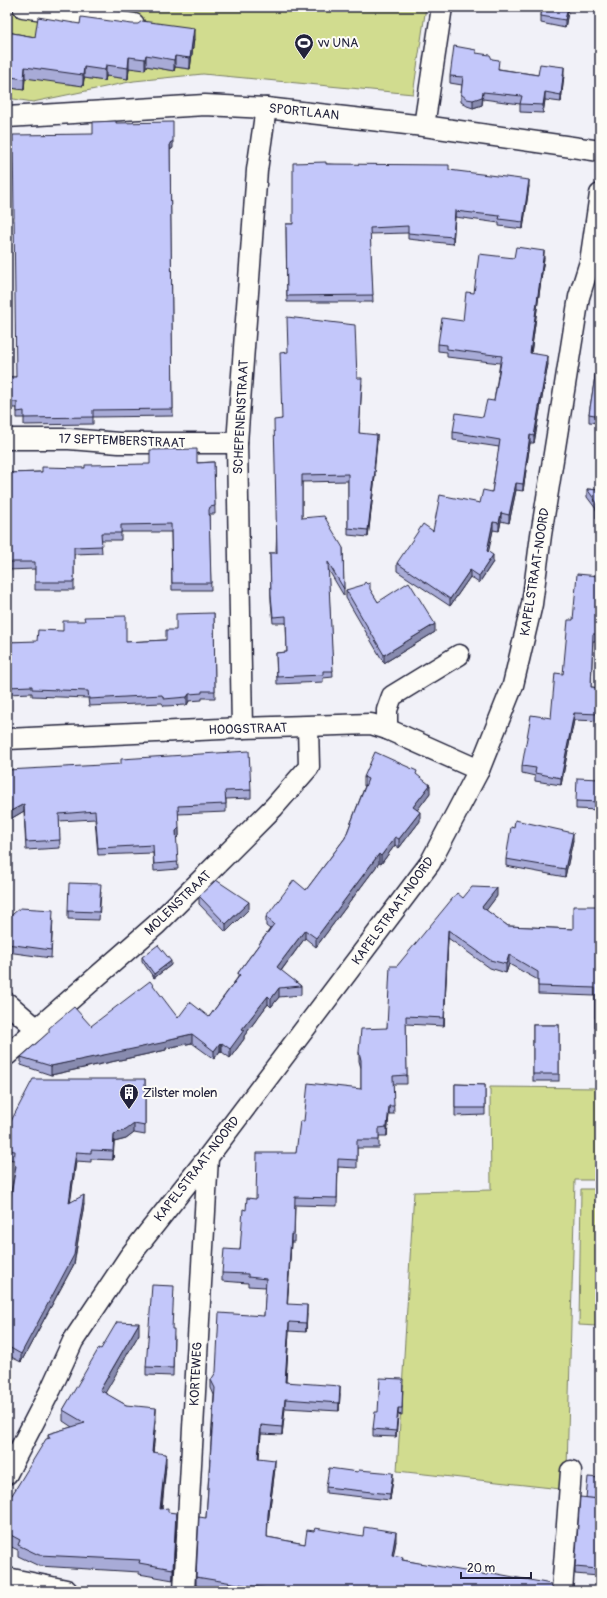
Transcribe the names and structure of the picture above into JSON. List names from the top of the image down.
{
  "streets": {
    "street": [
      "SPORTLAAN",
      "SCHEPENENSTRAAT",
      "17 SEPTEMBERSTRAAT",
      "KAPELSTRAAT-NOORD",
      "HOOGSTRAAT",
      "MOLENSTRAAT",
      "KORTEWEG"
    ]
  },
  "crossings": [
    ["SPORTLAAN", "SCHEPENENSTRAAT"],
    ["SCHEPENENSTRAAT", "17 SEPTEMBERSTRAAT"],
    ["SCHEPENENSTRAAT", "HOOGSTRAAT"],
    ["KAPELSTRAAT-NOORD", "HOOGSTRAAT"],
    ["KAPELSTRAAT-NOORD", "KORTEWEG"],
    ["HOOGSTRAAT", "MOLENSTRAAT"]
  ],
  "places": {
    "sports": ["vv UNA"],
    "building": ["Zilster molen"]
  },
  "scale_bar": "20 m"
}
